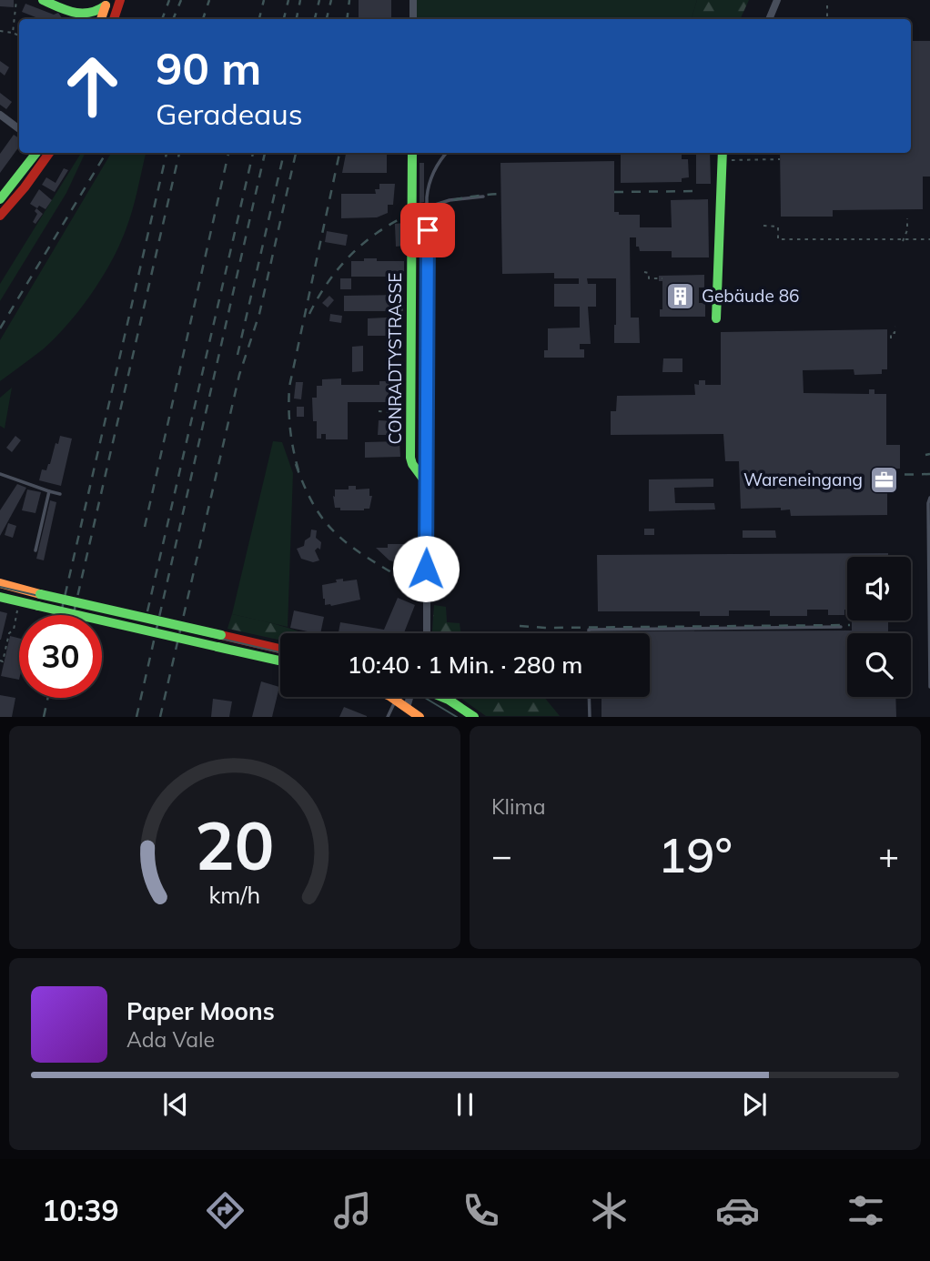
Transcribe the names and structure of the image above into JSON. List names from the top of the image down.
{
  "streets": {
    "main road": ["CONRADTYSTRASSE"]
  },
  "places": {
    "building": ["Gebäude 86"],
    "office": ["Wareneingang"]
  },
  "page": {
    "turn": ["90 m", "Geradeaus"],
    "limit": "30",
    "trip": "10:40 · 1 Min. · 280 m",
    "tile": "Klima",
    "heat": ["−", "19°", "+"],
    "song": ["Paper Moons", "Ada Vale"],
    "tabs": "10:39",
    "gauge": ["20", "km/h"]
  }
}
